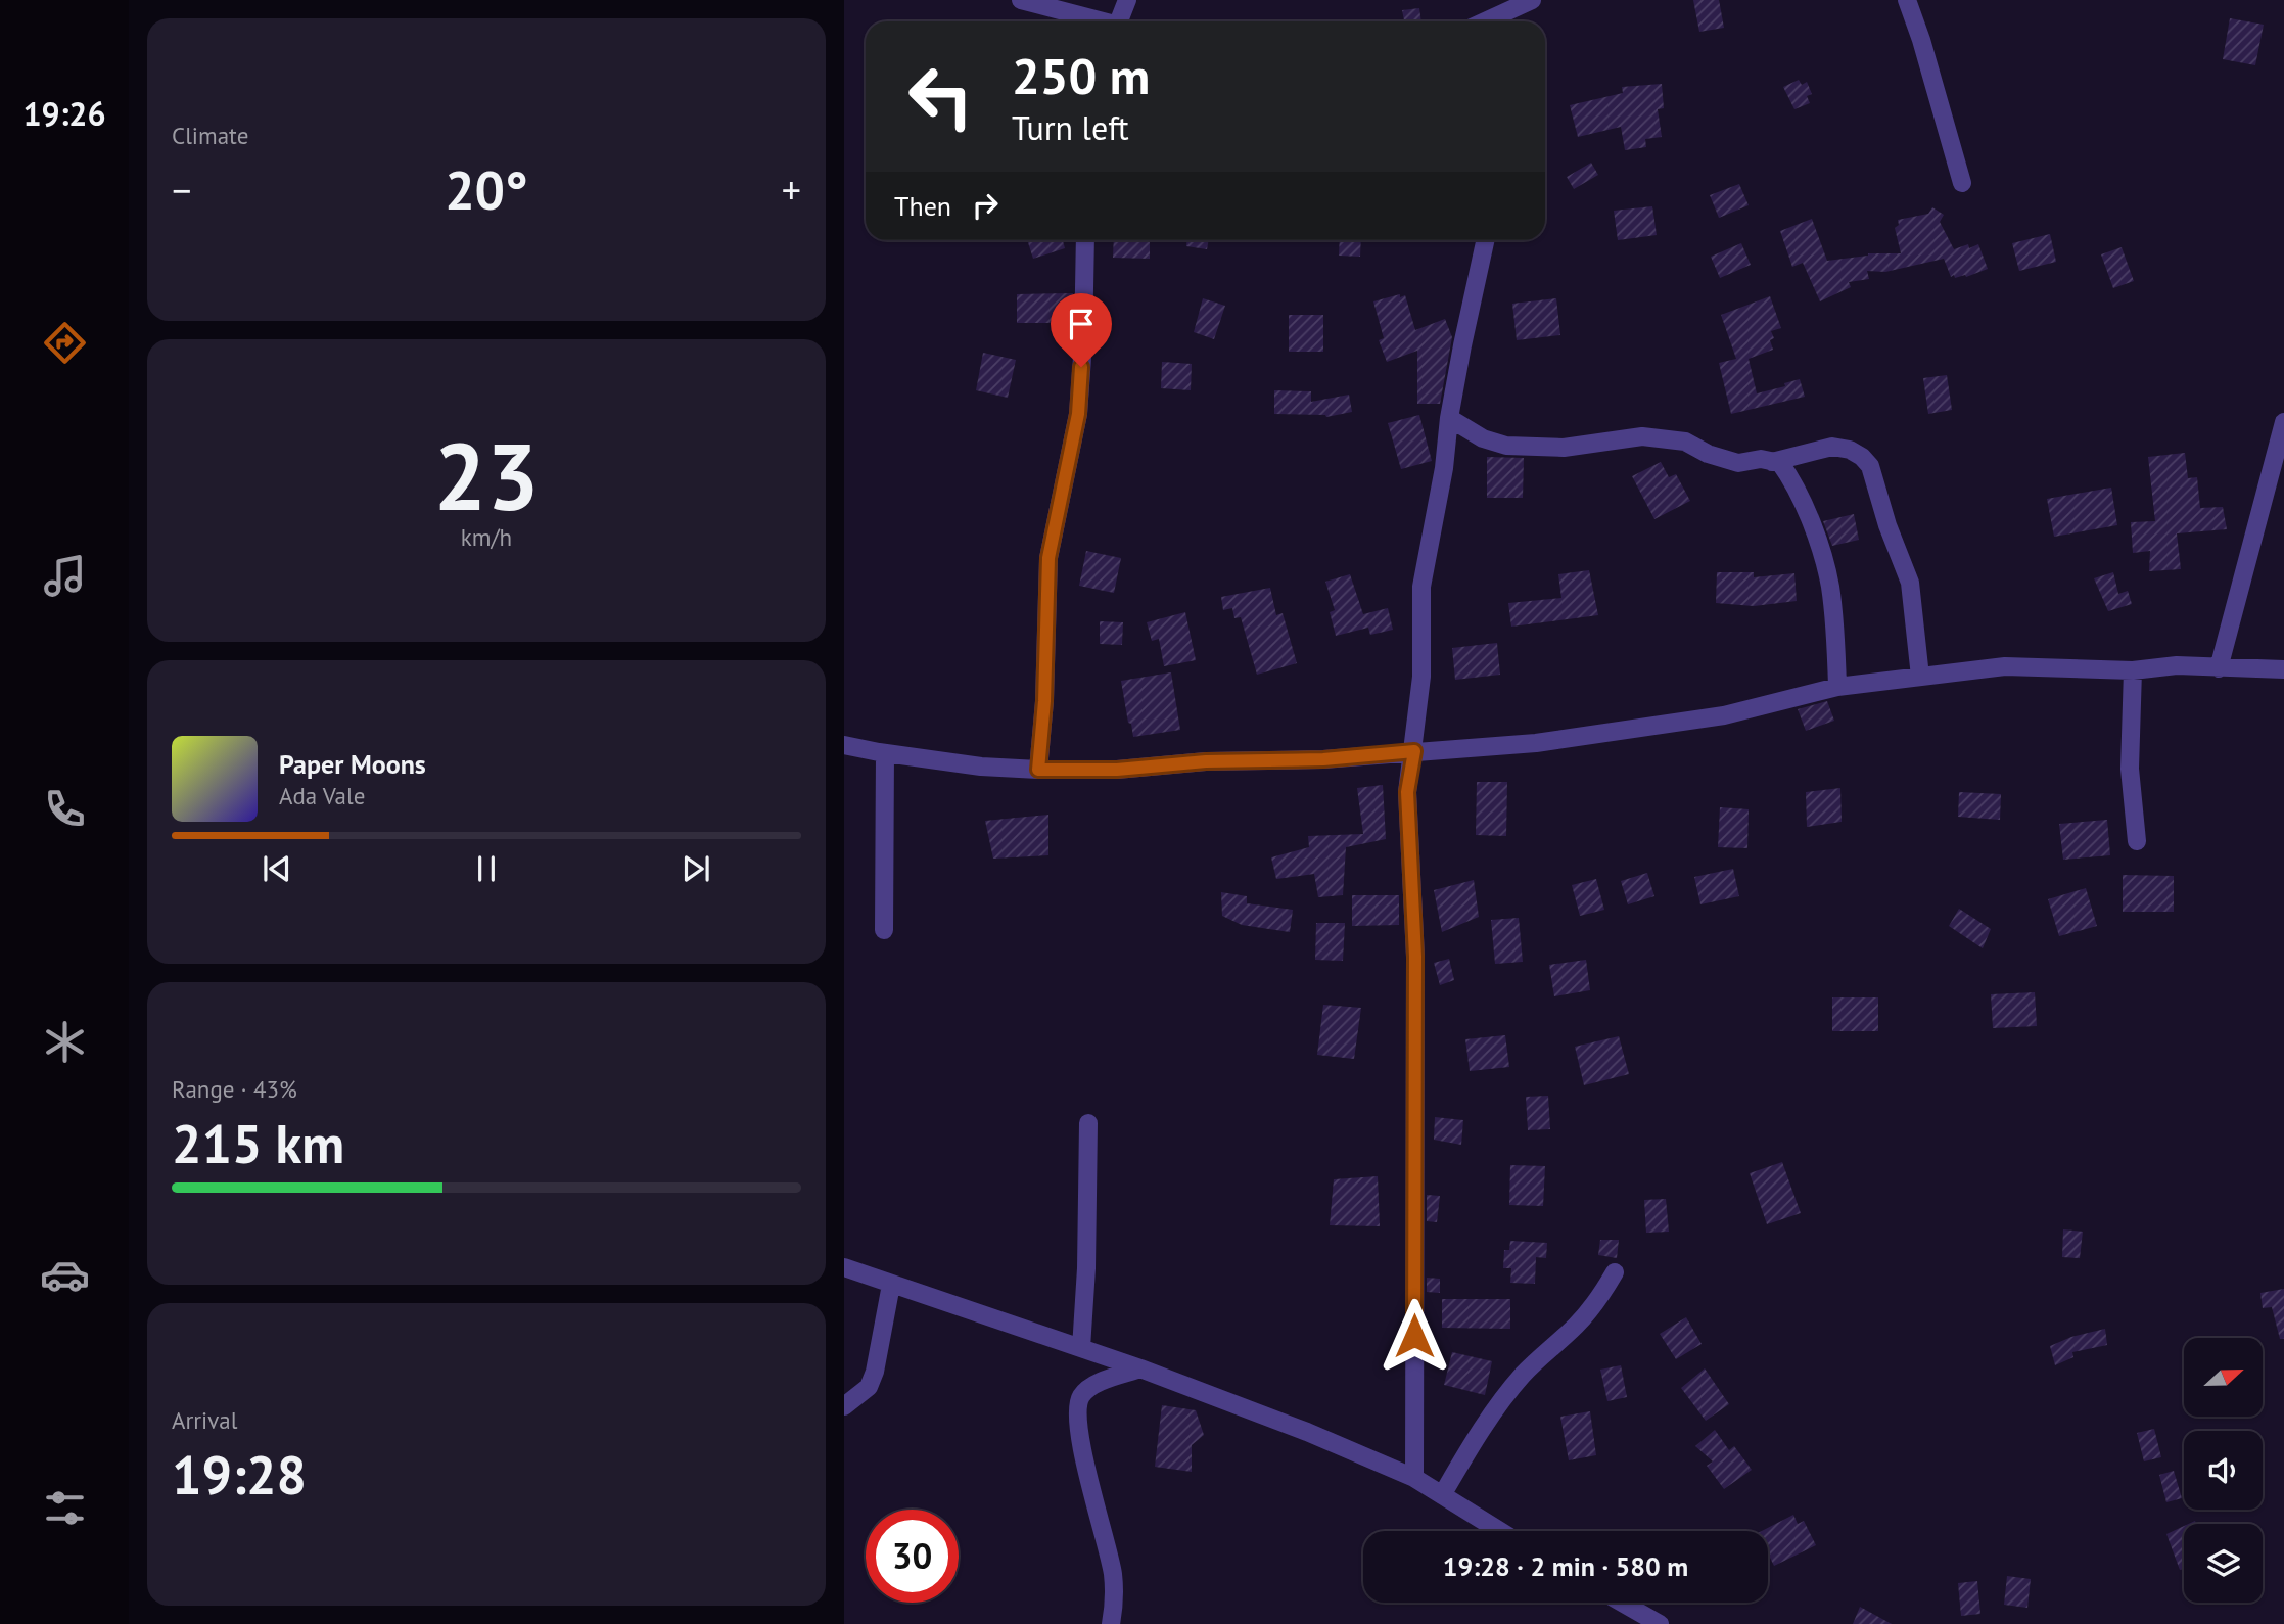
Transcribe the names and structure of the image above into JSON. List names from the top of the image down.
{
  "north": "right",
  "page": {
    "tabs": "19:26",
    "tile": [
      "Climate",
      ["23", "km/h"],
      ["Range · 43%", "215 km"],
      ["Arrival", "19:28"]
    ],
    "turn": ["250 m", "Turn left"],
    "heat": ["−", "20°", "+"],
    "then": "Then",
    "song": ["Paper Moons", "Ada Vale"],
    "limit": "30",
    "trip": "19:28 · 2 min · 580 m"
  }
}
